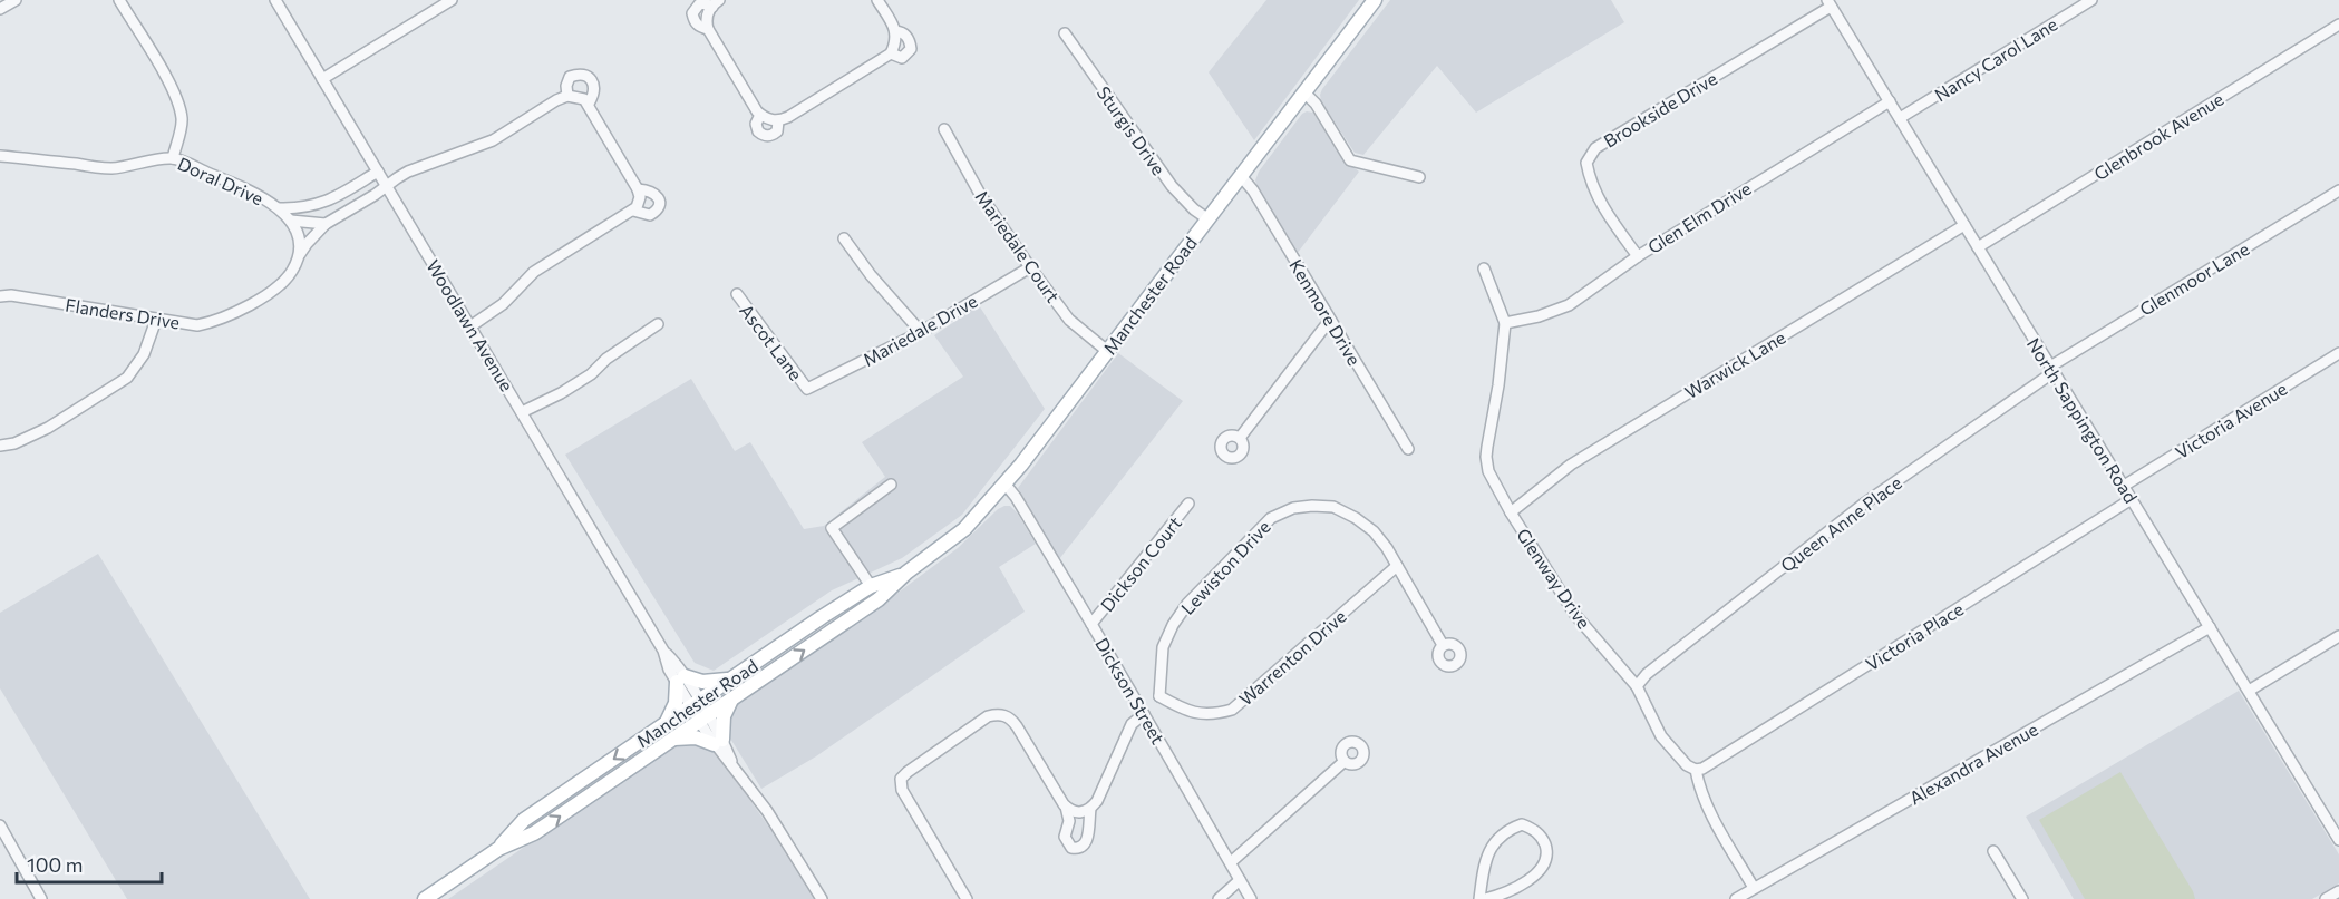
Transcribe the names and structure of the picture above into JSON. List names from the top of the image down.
{
  "streets": {
    "main road": ["Manchester Road"],
    "street": [
      "Nancy Carol Lane",
      "Brookside Drive",
      "Sturgis Drive",
      "Glenbrook Avenue",
      "Doral Drive",
      "Glen Elm Drive",
      "Mariedale Court",
      "Glenmoor Lane",
      "Kenmore Drive",
      "Flanders Drive",
      "Woodlawn Avenue",
      "Mariedale Drive",
      "Ascot Lane",
      "Warwick Lane",
      "North Sappington Road",
      "Victoria Avenue",
      "Queen Anne Place",
      "Dickson Court",
      "Lewiston Drive",
      "Glenway Drive",
      "Victoria Place",
      "Warrenton Drive",
      "Dickson Street",
      "Alexandra Avenue"
    ]
  },
  "crossings": [
    ["Nancy Carol Lane", "North Sappington Road"],
    ["Brookside Drive", "Glen Elm Drive"],
    ["Brookside Drive", "North Sappington Road"],
    ["Sturgis Drive", "Manchester Road"],
    ["Glenbrook Avenue", "North Sappington Road"],
    ["Glen Elm Drive", "North Sappington Road"],
    ["Glen Elm Drive", "Glenway Drive"],
    ["Mariedale Court", "Manchester Road"],
    ["Mariedale Court", "Mariedale Drive"],
    ["Glenmoor Lane", "North Sappington Road"],
    ["Glenmoor Lane", "Queen Anne Place"],
    ["Manchester Road", "Kenmore Drive"],
    ["Manchester Road", "Woodlawn Avenue"],
    ["Manchester Road", "Dickson Street"],
    ["Flanders Drive", "Woodlawn Avenue"],
    ["Mariedale Drive", "Ascot Lane"],
    ["Warwick Lane", "North Sappington Road"],
    ["Warwick Lane", "Glenway Drive"],
    ["North Sappington Road", "Victoria Avenue"],
    ["North Sappington Road", "Queen Anne Place"],
    ["North Sappington Road", "Victoria Place"],
    ["North Sappington Road", "Alexandra Avenue"],
    ["Queen Anne Place", "Glenway Drive"],
    ["Dickson Court", "Dickson Street"],
    ["Lewiston Drive", "Warrenton Drive"],
    ["Glenway Drive", "Victoria Place"]
  ],
  "scale_bar": "100 m"
}
